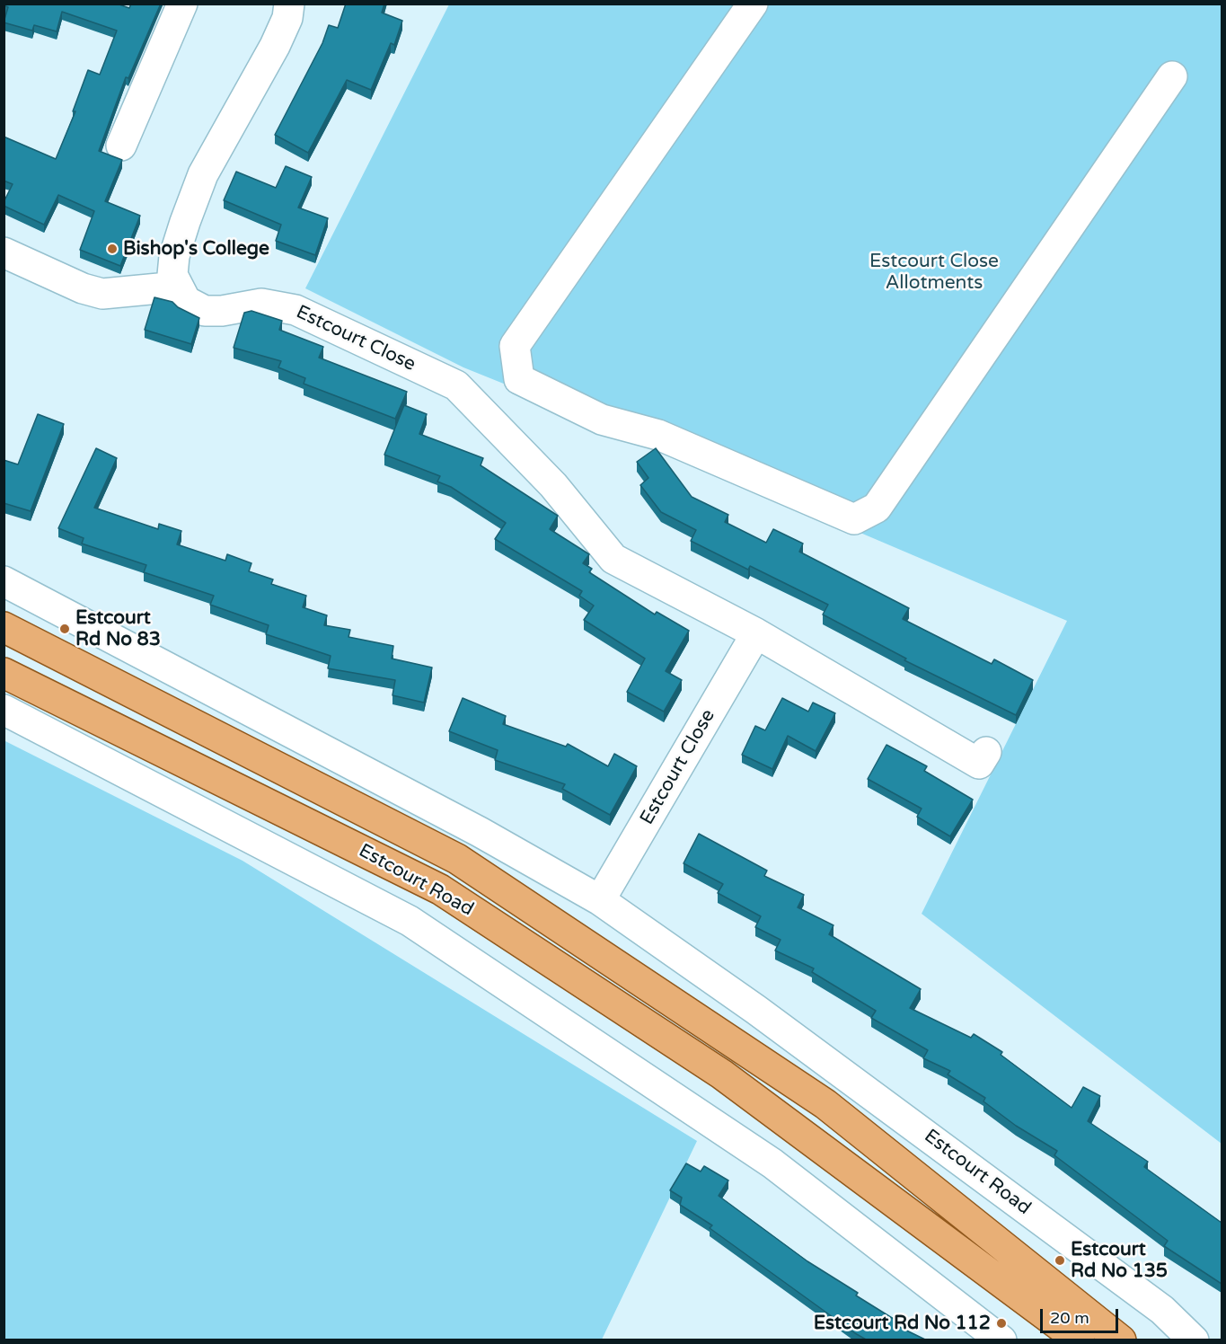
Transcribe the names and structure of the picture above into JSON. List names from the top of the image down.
{
  "streets": {
    "main road": ["Estcourt Road"],
    "street": ["Estcourt Close"]
  },
  "crossings": [
    ["Estcourt Close", "Estcourt Road"]
  ],
  "parks": ["Estcourt Close Allotments"],
  "places": [
    "Bishop's College",
    "Estcourt Rd No 83",
    "Estcourt Rd No 135",
    "Estcourt Rd No 112"
  ],
  "scale_bar": "20 m"
}
